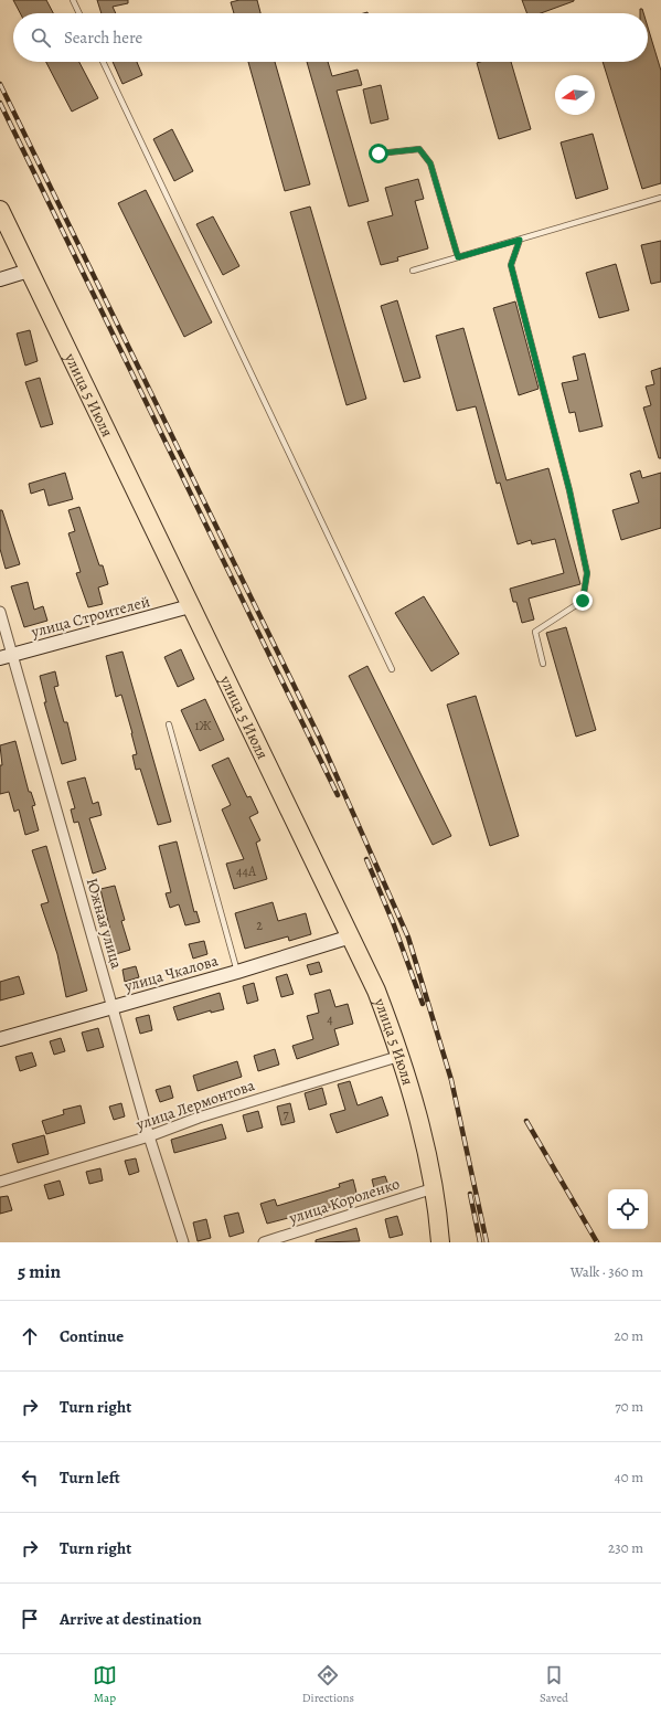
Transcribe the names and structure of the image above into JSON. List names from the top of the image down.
{
  "streets": {
    "highway": ["улица 5 Июля"],
    "street": [
      "улица Строителей",
      "Южная улица",
      "улица Чкалова",
      "улица Лермонтова",
      "улица Короленко"
    ]
  },
  "crossings": [
    ["улица 5 Июля", "улица Строителей"],
    ["улица 5 Июля", "улица Чкалова"],
    ["улица 5 Июля", "улица Лермонтова"],
    ["улица 5 Июля", "улица Короленко"],
    ["улица Строителей", "Южная улица"],
    ["Южная улица", "улица Чкалова"],
    ["Южная улица", "улица Лермонтова"]
  ],
  "house_numbers": [
    "1Ж",
    "44А",
    "2",
    "4",
    "7"
  ],
  "north": "left",
  "page": {
    "search": "Search here",
    "heading": ["5 min", "Walk · 360 m"],
    "list": [
      ["Continue", "20 m"],
      ["Turn right", "70 m"],
      ["Turn left", "40 m"],
      ["Turn right", "230 m"],
      "Arrive at destination"
    ],
    "nav": ["Map", "Directions", "Saved"]
  }
}
